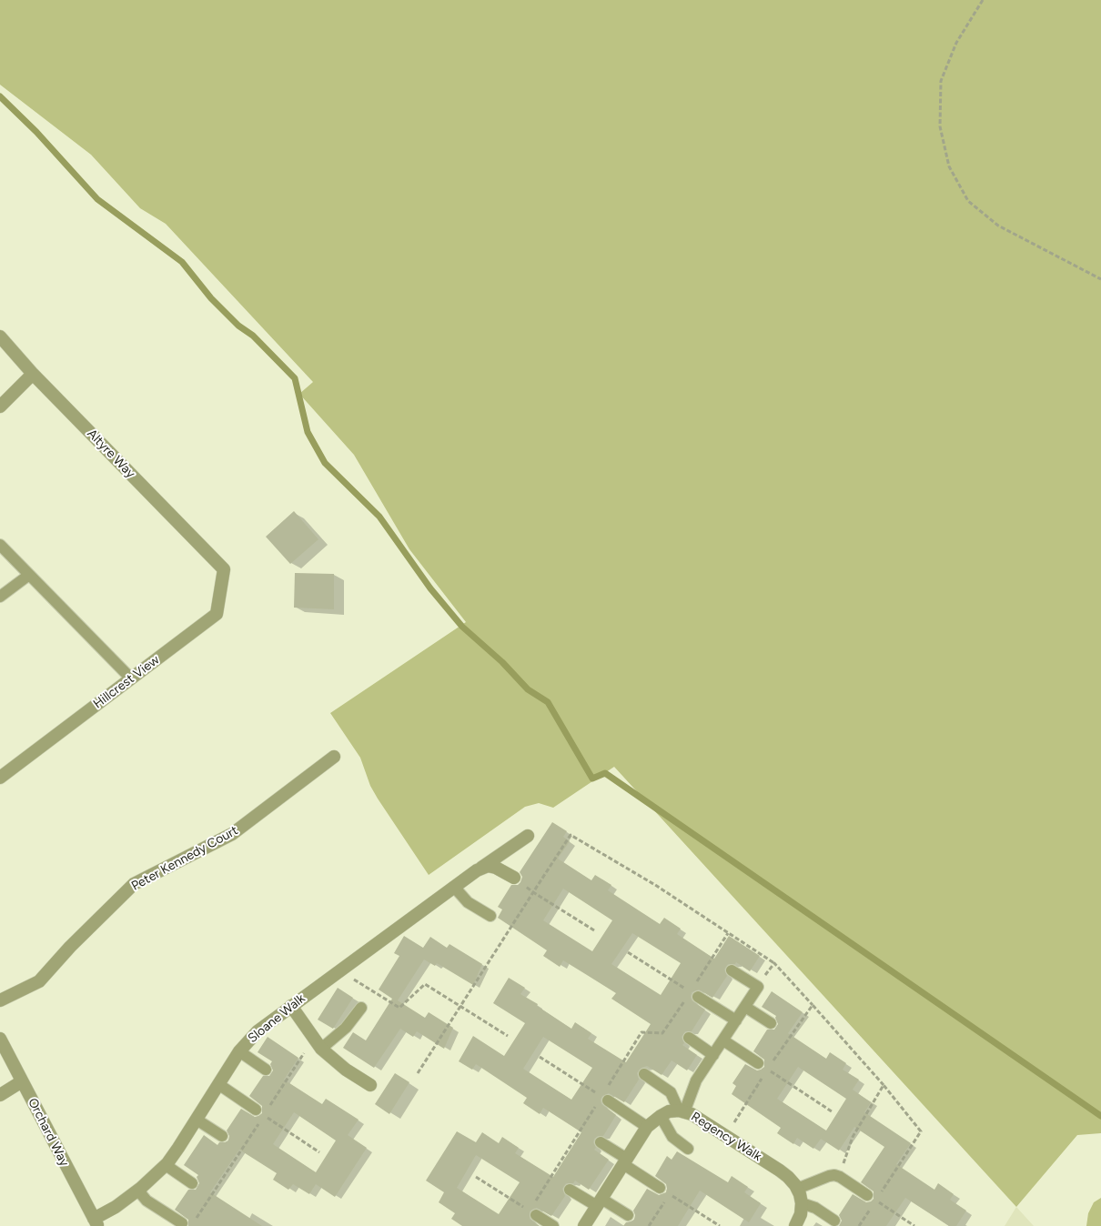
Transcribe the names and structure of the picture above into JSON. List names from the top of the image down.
{
  "streets": {
    "street": [
      "Altyre Way",
      "Hillcrest View",
      "Peter Kennedy Court",
      "Sloane Walk",
      "Orchard Way",
      "Regency Walk"
    ]
  },
  "crossings": [
    ["Altyre Way", "Hillcrest View"],
    ["Sloane Walk", "Orchard Way"]
  ]
}
